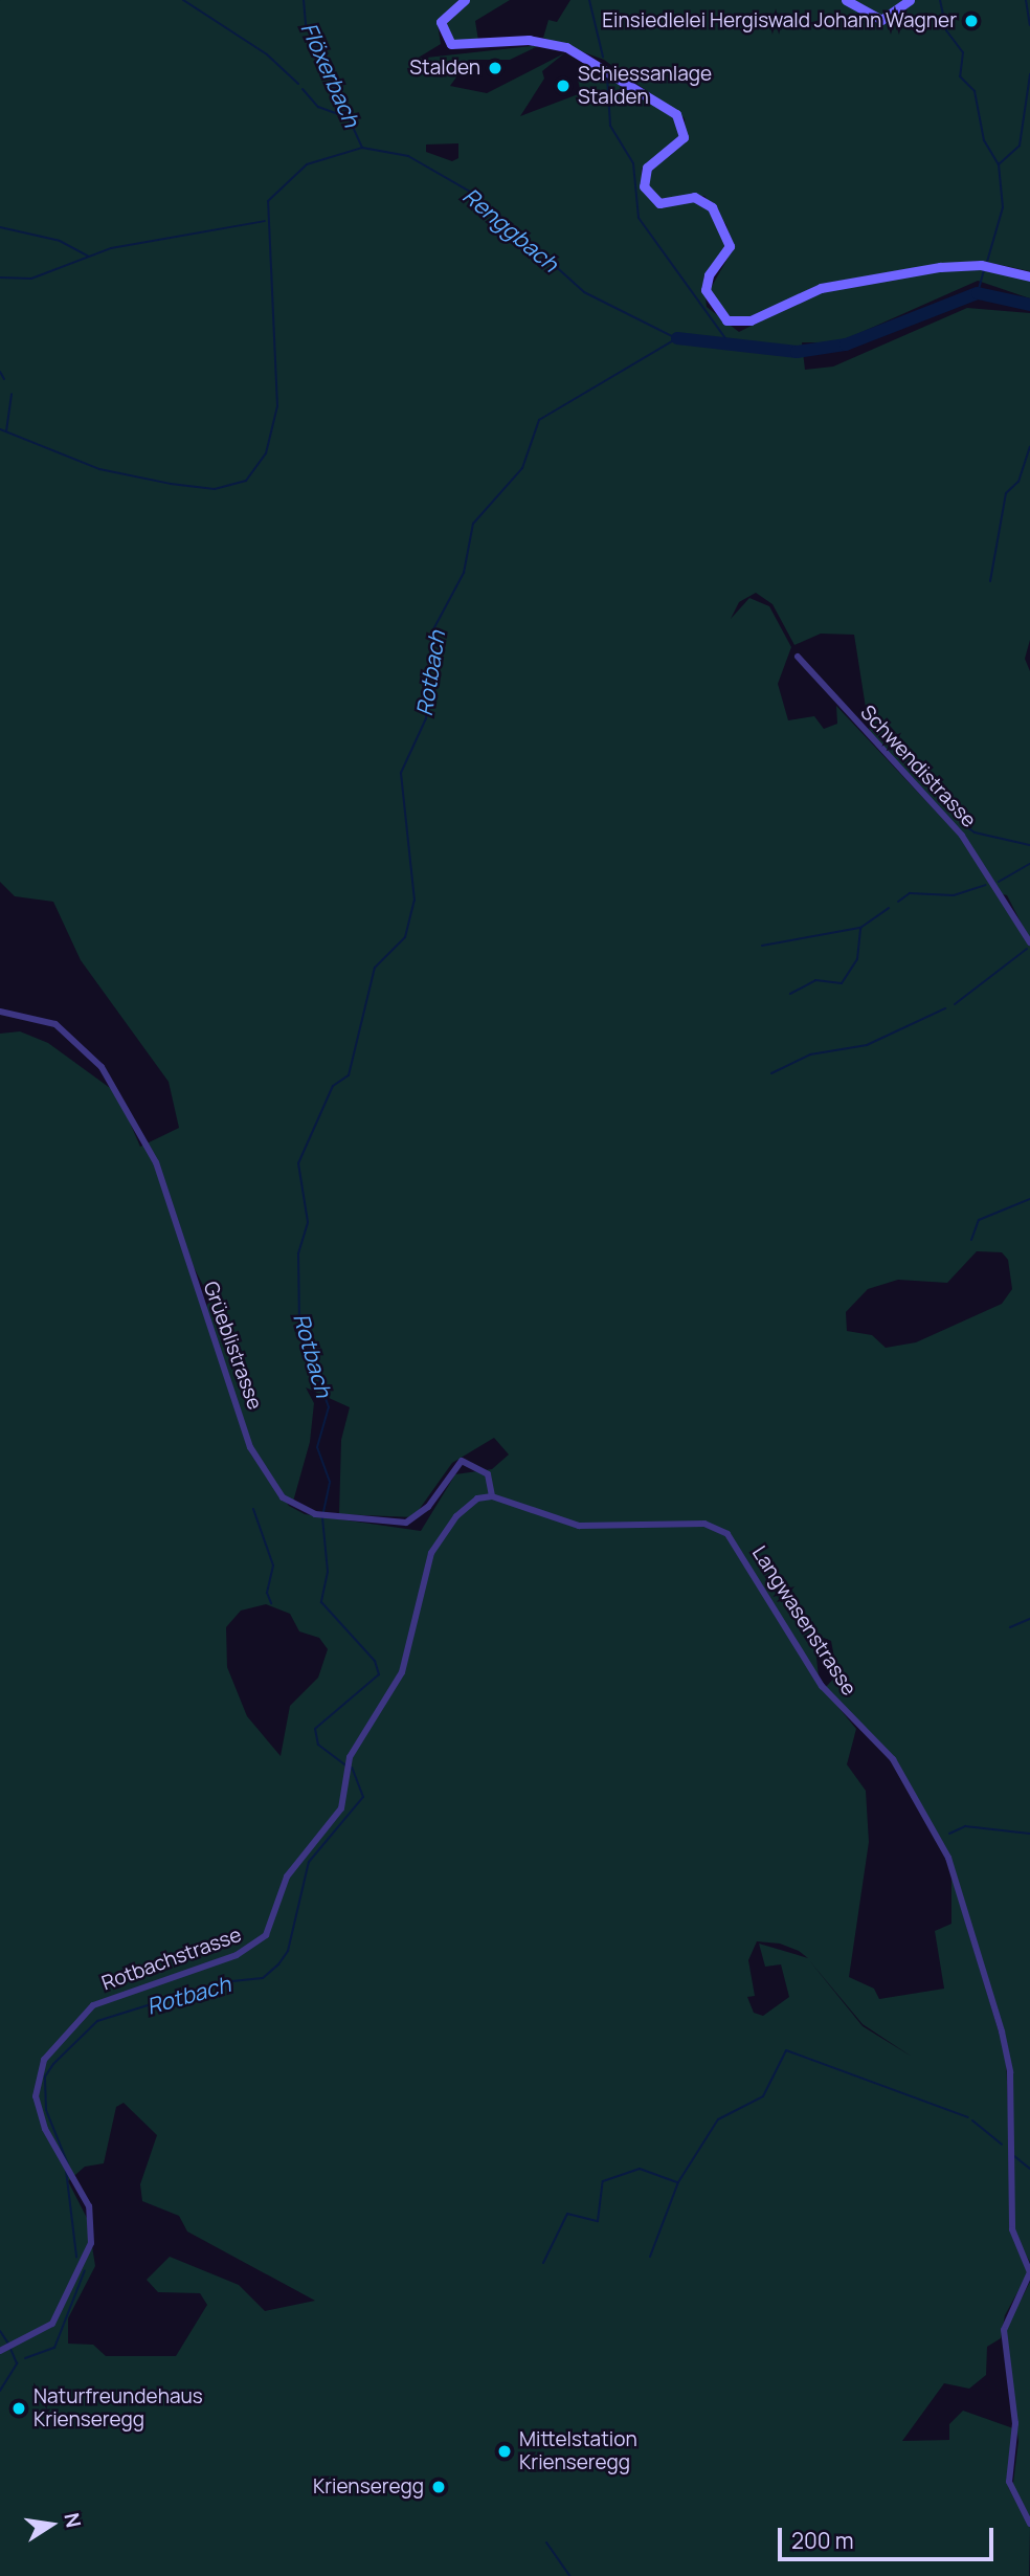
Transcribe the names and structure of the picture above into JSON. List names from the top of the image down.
{
  "streets": {
    "street": [
      "Schwendistrasse",
      "Grüeblistrasse",
      "Langwasenstrasse",
      "Rotbachstrasse"
    ]
  },
  "crossings": [
    ["Grüeblistrasse", "Langwasenstrasse"],
    ["Grüeblistrasse", "Rotbachstrasse"],
    ["Langwasenstrasse", "Rotbachstrasse"]
  ],
  "water": ["Flöxerbach", "Renggbach", "Rotbach"],
  "places": [
    "Einsiedlelei Hergiswald Johann Wagner",
    "Stalden",
    "Schiessanlage Stalden",
    "Naturfreundehaus Krienseregg",
    "Mittelstation Krienseregg",
    "Krienseregg"
  ],
  "scale_bar": "200 m",
  "north": "right"
}
